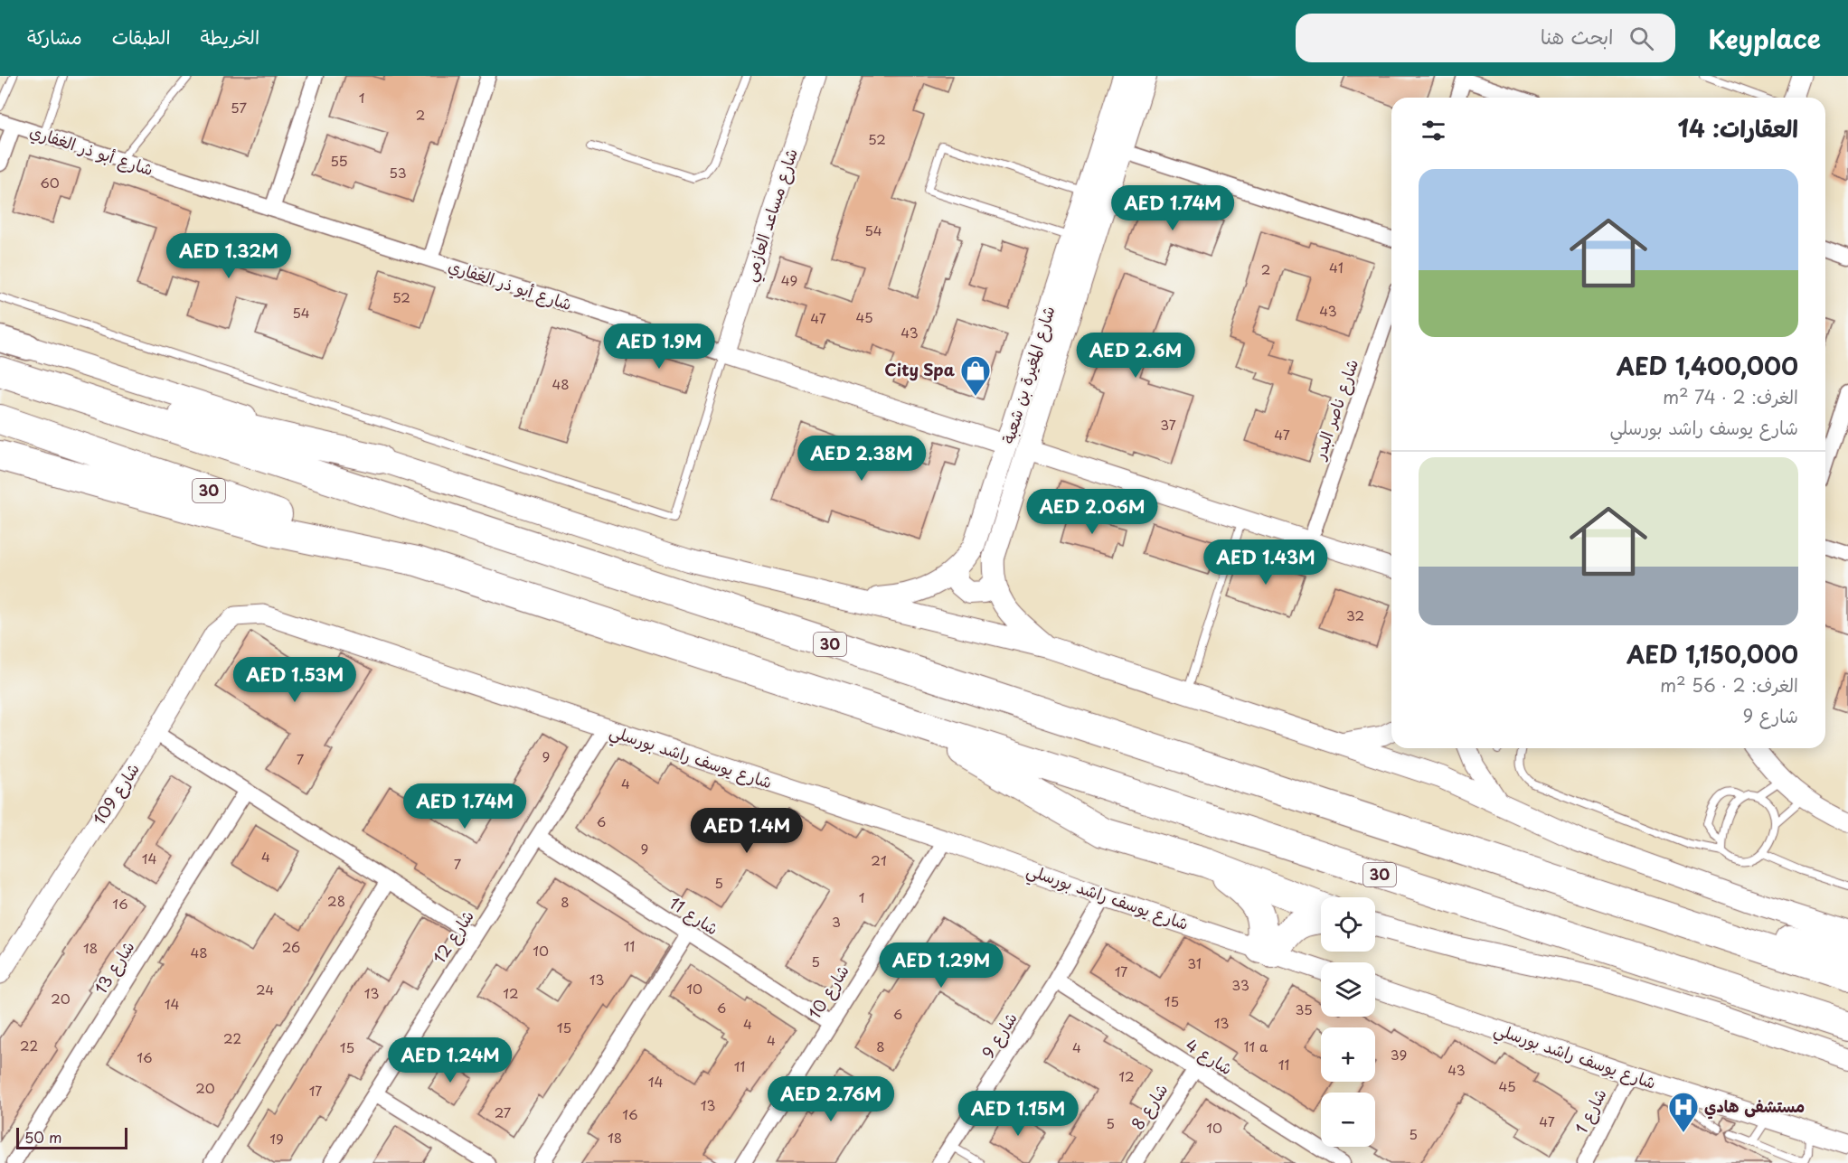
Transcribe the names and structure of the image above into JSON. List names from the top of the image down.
{
  "streets": {
    "highway": ["30"],
    "main road": ["شارع المغيرة بن شعبة"],
    "street": [
      "شارع أبو ذر الغفاري",
      "شارع مساعد العازمي",
      "شارع ناصر البدر",
      "شارع يوسف راشد بورسلي",
      "شارع 109",
      "شارع 11",
      "شارع 12",
      "شارع 13",
      "شارع 10",
      "شارع 9",
      "شارع 4",
      "شارع 8",
      "شارع 1"
    ]
  },
  "crossings": [
    ["شارع أبو ذر الغفاري", "شارع مساعد العازمي"],
    ["شارع أبو ذر الغفاري", "شارع المغيرة بن شعبة"],
    ["شارع أبو ذر الغفاري", "شارع ناصر البدر"],
    ["شارع يوسف راشد بورسلي", "شارع 109"],
    ["شارع يوسف راشد بورسلي", "شارع 12"],
    ["شارع يوسف راشد بورسلي", "شارع 10"],
    ["شارع يوسف راشد بورسلي", "شارع 9"],
    ["شارع يوسف راشد بورسلي", "شارع 1"],
    ["شارع 11", "شارع 12"],
    ["شارع 11", "شارع 10"],
    ["شارع 9", "شارع 4"],
    ["شارع 4", "شارع 8"]
  ],
  "places": {
    "shop": ["City Spa"],
    "hospital": ["مستشفى هادي"]
  },
  "house_numbers": [
    "1",
    "57",
    "2",
    "52",
    "55",
    "53",
    "60",
    "54",
    "41",
    "2",
    "49",
    "52",
    "43",
    "54",
    "45",
    "47",
    "43",
    "48",
    "37",
    "47",
    "32",
    "9",
    "7",
    "4",
    "6",
    "9",
    "4",
    "14",
    "21",
    "7",
    "5",
    "1",
    "28",
    "8",
    "16",
    "3",
    "11",
    "26",
    "18",
    "10",
    "48",
    "5",
    "31",
    "17",
    "13",
    "33",
    "10",
    "24",
    "13",
    "12",
    "20",
    "15",
    "14",
    "6",
    "35",
    "6",
    "13",
    "4",
    "15",
    "22",
    "4",
    "22",
    "8",
    "11 a",
    "15",
    "4",
    "39",
    "16",
    "11",
    "11",
    "43",
    "12",
    "14",
    "45",
    "20",
    "17",
    "13",
    "27",
    "16",
    "47",
    "5",
    "10",
    "5",
    "18",
    "19"
  ],
  "scale_bar": "50 m",
  "page": {
    "header": "Keyplace",
    "search": "ابحث هنا",
    "nav": ["الخريطة", "الطبقات", "مشاركة"],
    "heading": "العقارات: 14",
    "list": [
      {
        "name": "AED 1,400,000",
        "note": "الغرف: 2 · 74 m² · شارع يوسف راشد بورسلي"
      },
      {
        "name": "AED 1,150,000",
        "note": "الغرف: 2 · 56 m² · شارع 9"
      }
    ],
    "price": [
      "AED 1.74M",
      "AED 1.32M",
      "AED 1.9M",
      "AED 2.6M",
      "AED 2.38M",
      "AED 2.06M",
      "AED 1.43M",
      "AED 1.53M",
      "AED 1.74M",
      "AED 1.4M",
      "AED 1.29M",
      "AED 1.24M",
      "AED 2.76M",
      "AED 1.15M"
    ],
    "map_buttons": ["+", "−"],
    "scale": "50 m"
  }
}
